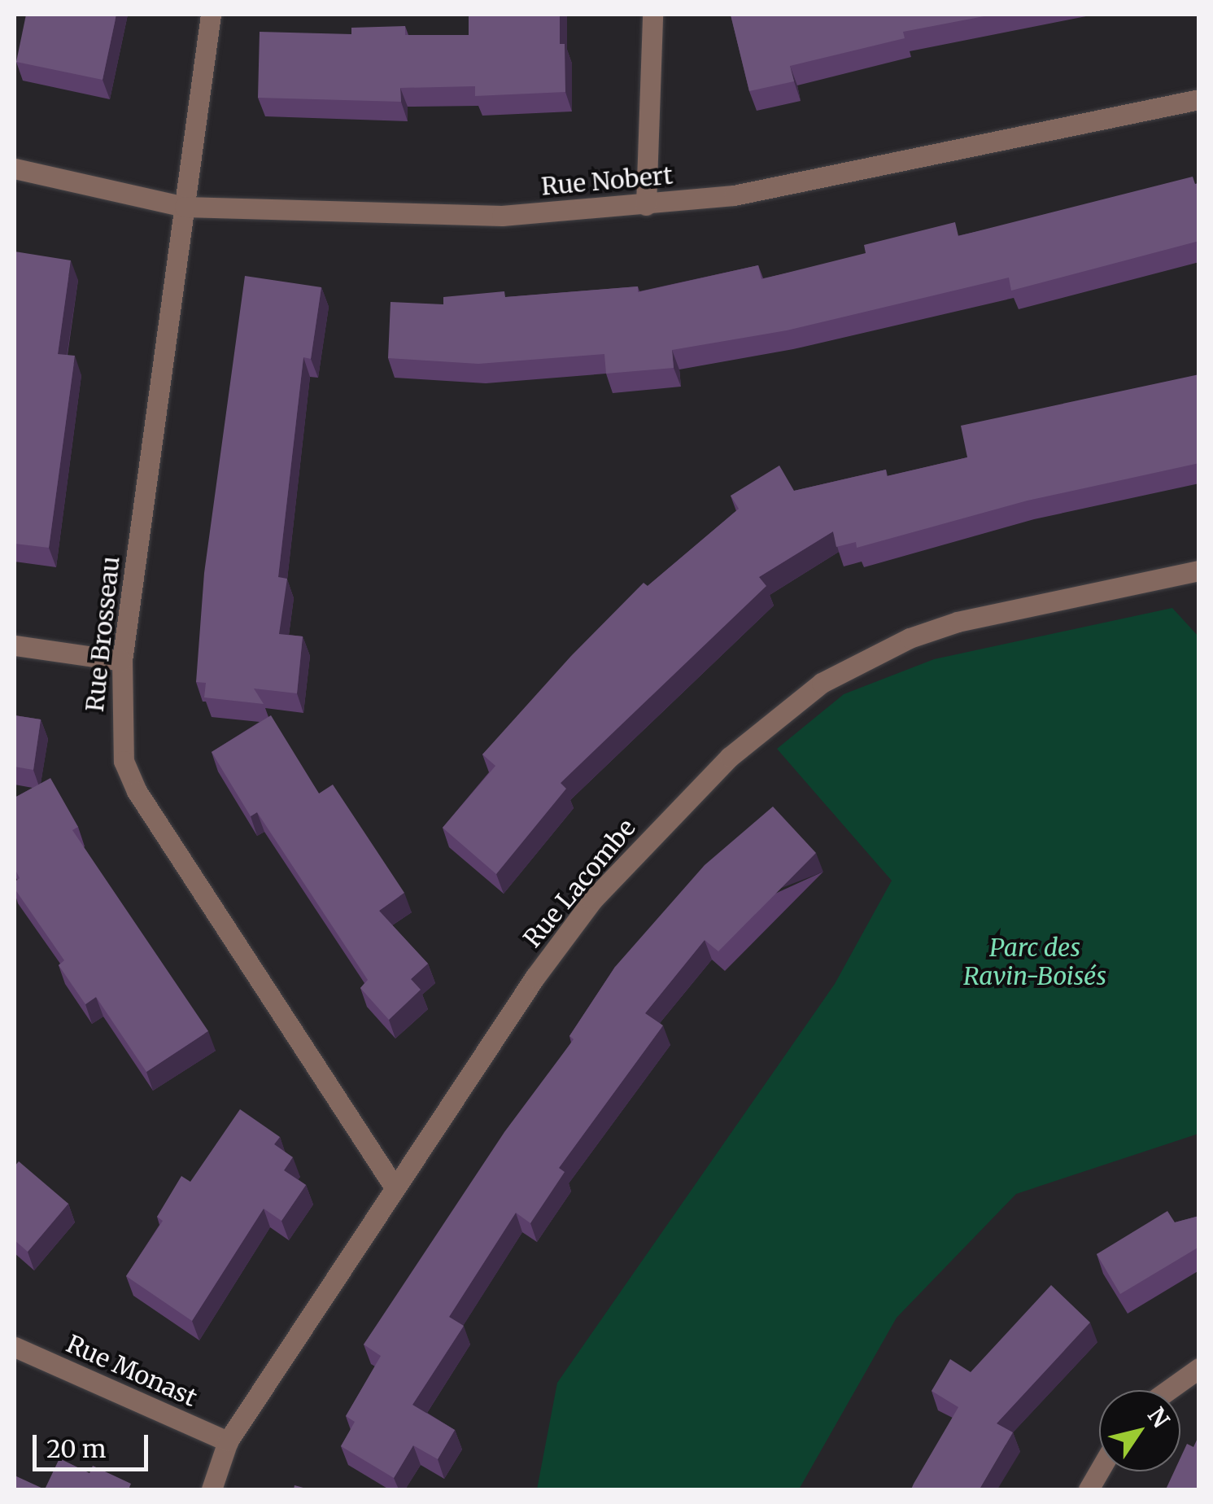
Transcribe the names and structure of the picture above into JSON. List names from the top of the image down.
{
  "streets": {
    "street": [
      "Rue Nobert",
      "Rue Brosseau",
      "Rue Lacombe",
      "Rue Monast"
    ]
  },
  "crossings": [
    ["Rue Nobert", "Rue Brosseau"],
    ["Rue Brosseau", "Rue Lacombe"],
    ["Rue Lacombe", "Rue Monast"]
  ],
  "parks": ["Parc des Ravin-Boisés"],
  "scale_bar": "20 m",
  "north": "top right"
}
